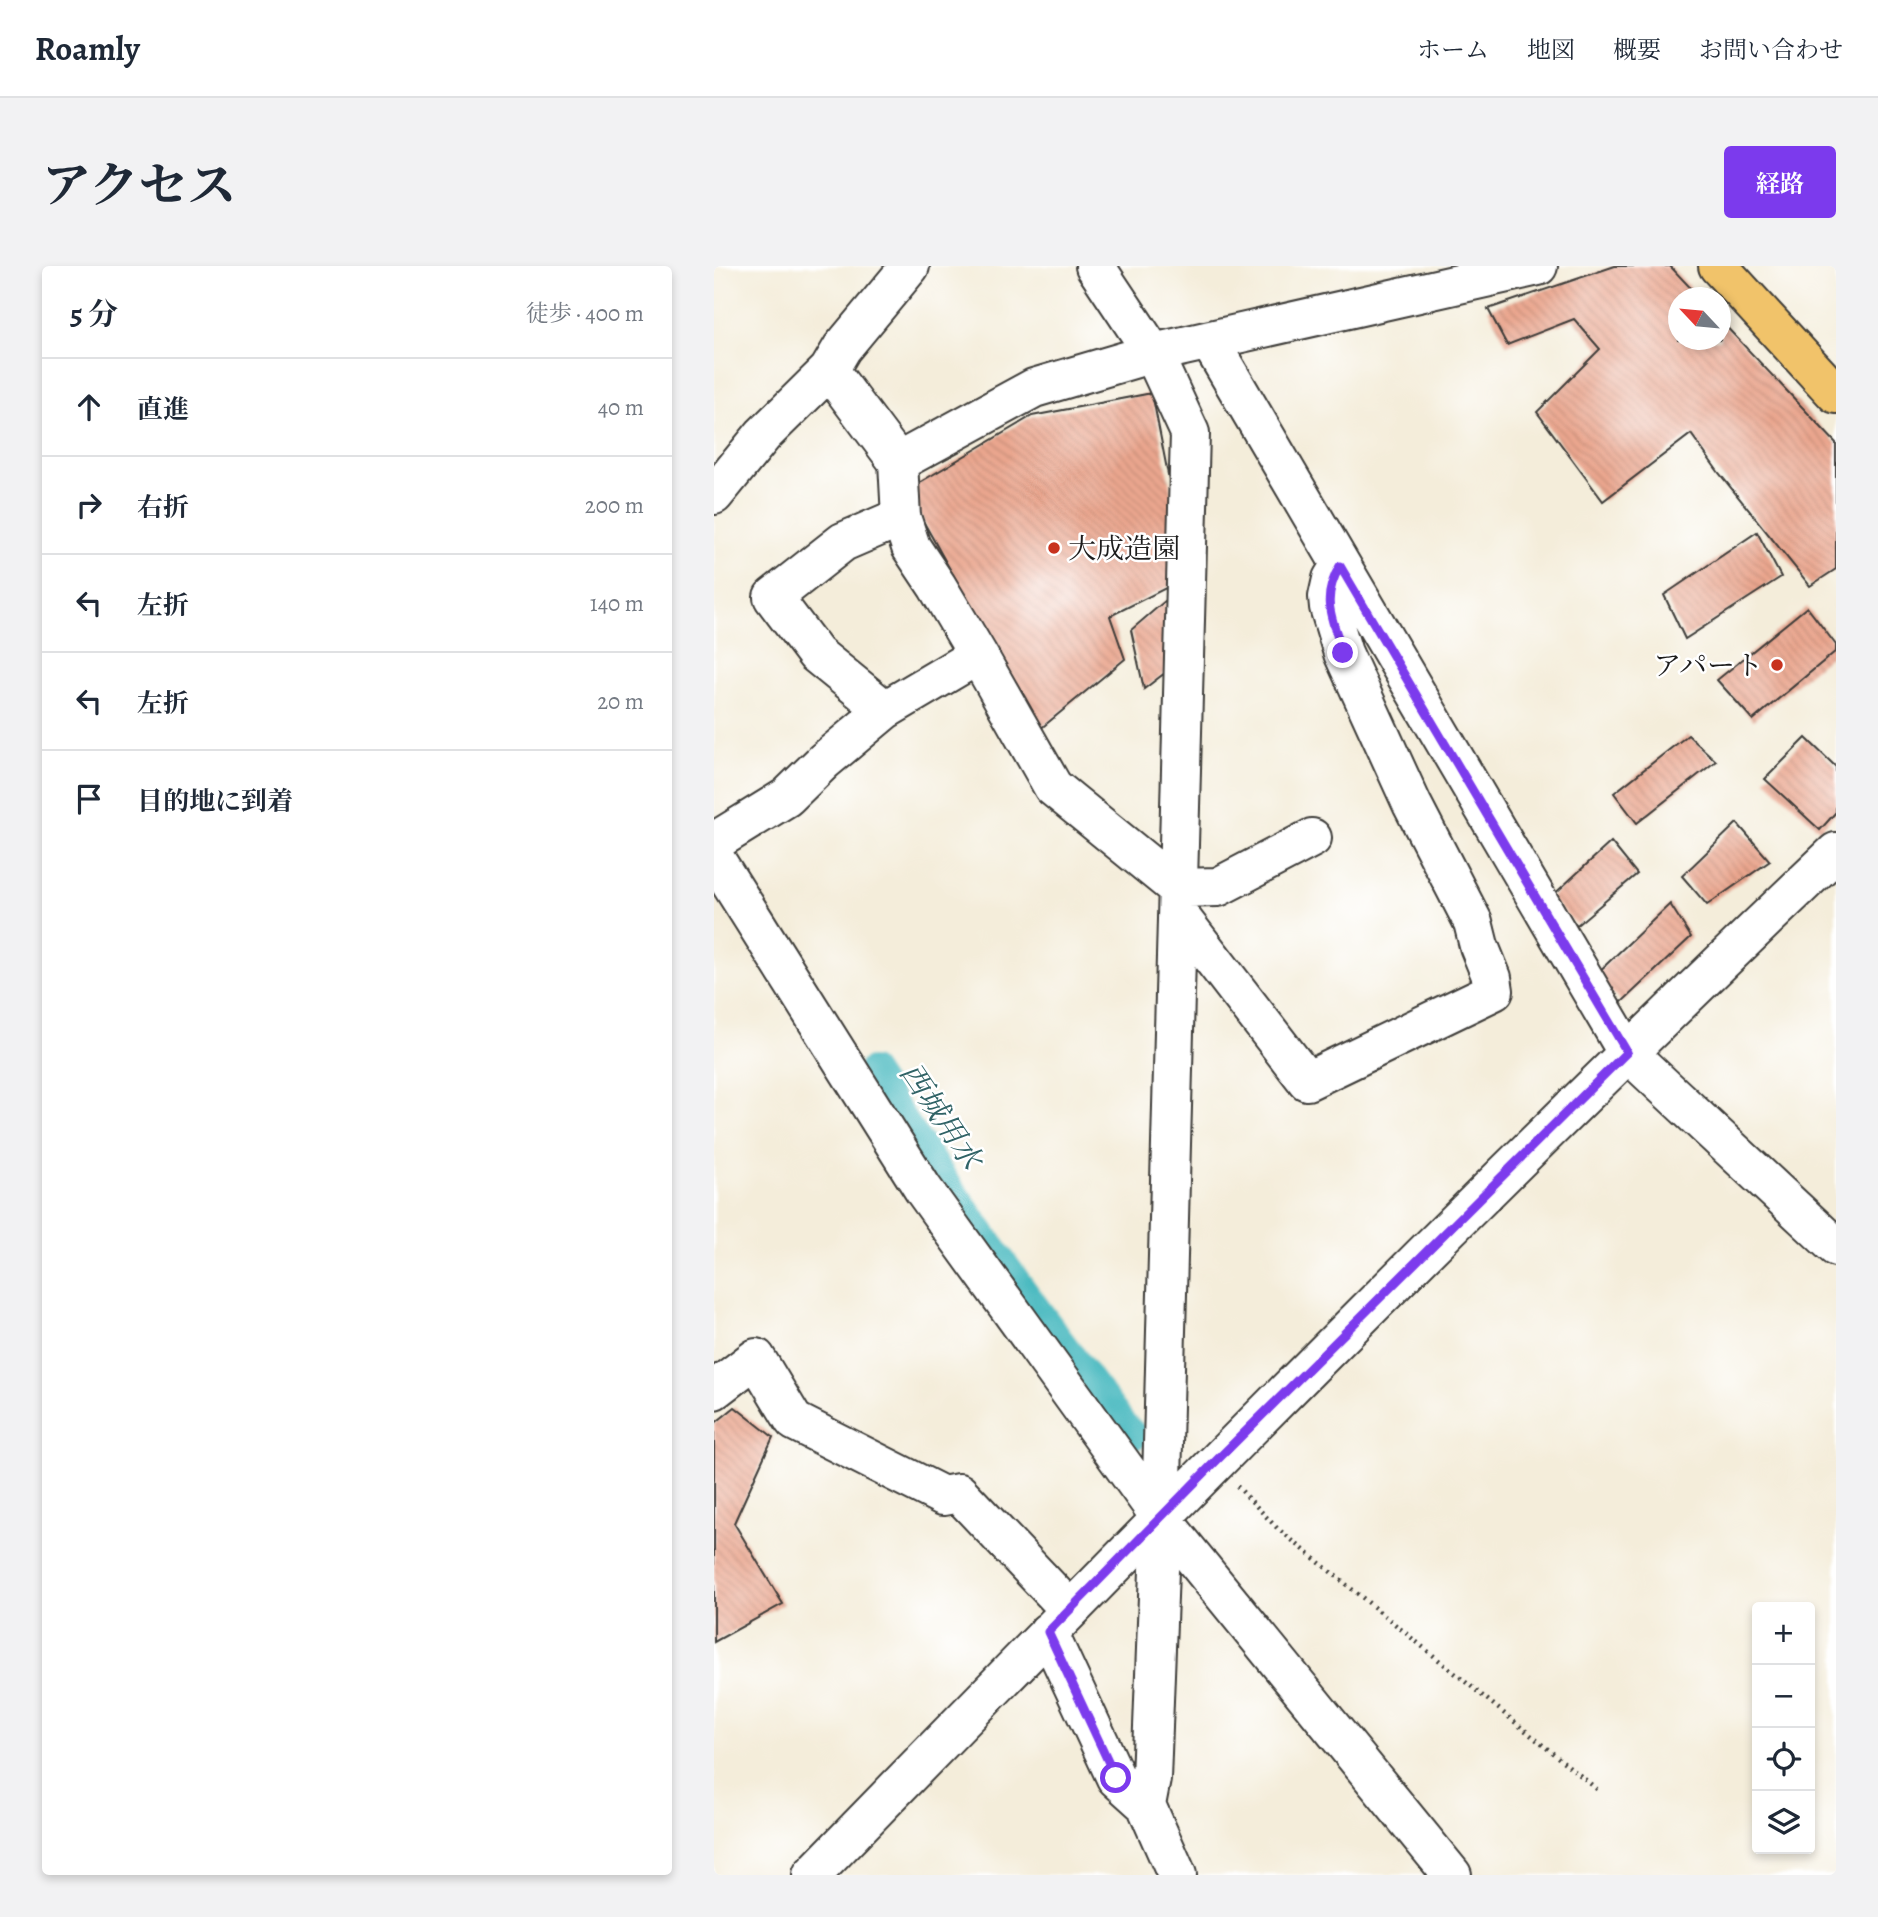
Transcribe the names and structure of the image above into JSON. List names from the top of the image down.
{
  "water": ["西城用水"],
  "places": ["大成造園", "アパート"],
  "north": "top left",
  "page": {
    "header": "Roamly",
    "nav": [
      "ホーム",
      "地図",
      "概要",
      "お問い合わせ"
    ],
    "title": "アクセス",
    "buttons": "経路",
    "heading": ["5 分", "徒歩 · 400 m"],
    "list": [
      ["直進", "40 m"],
      ["右折", "200 m"],
      ["左折", "140 m"],
      ["左折", "20 m"],
      "目的地に到着"
    ],
    "map_buttons": ["+", "−"]
  }
}
